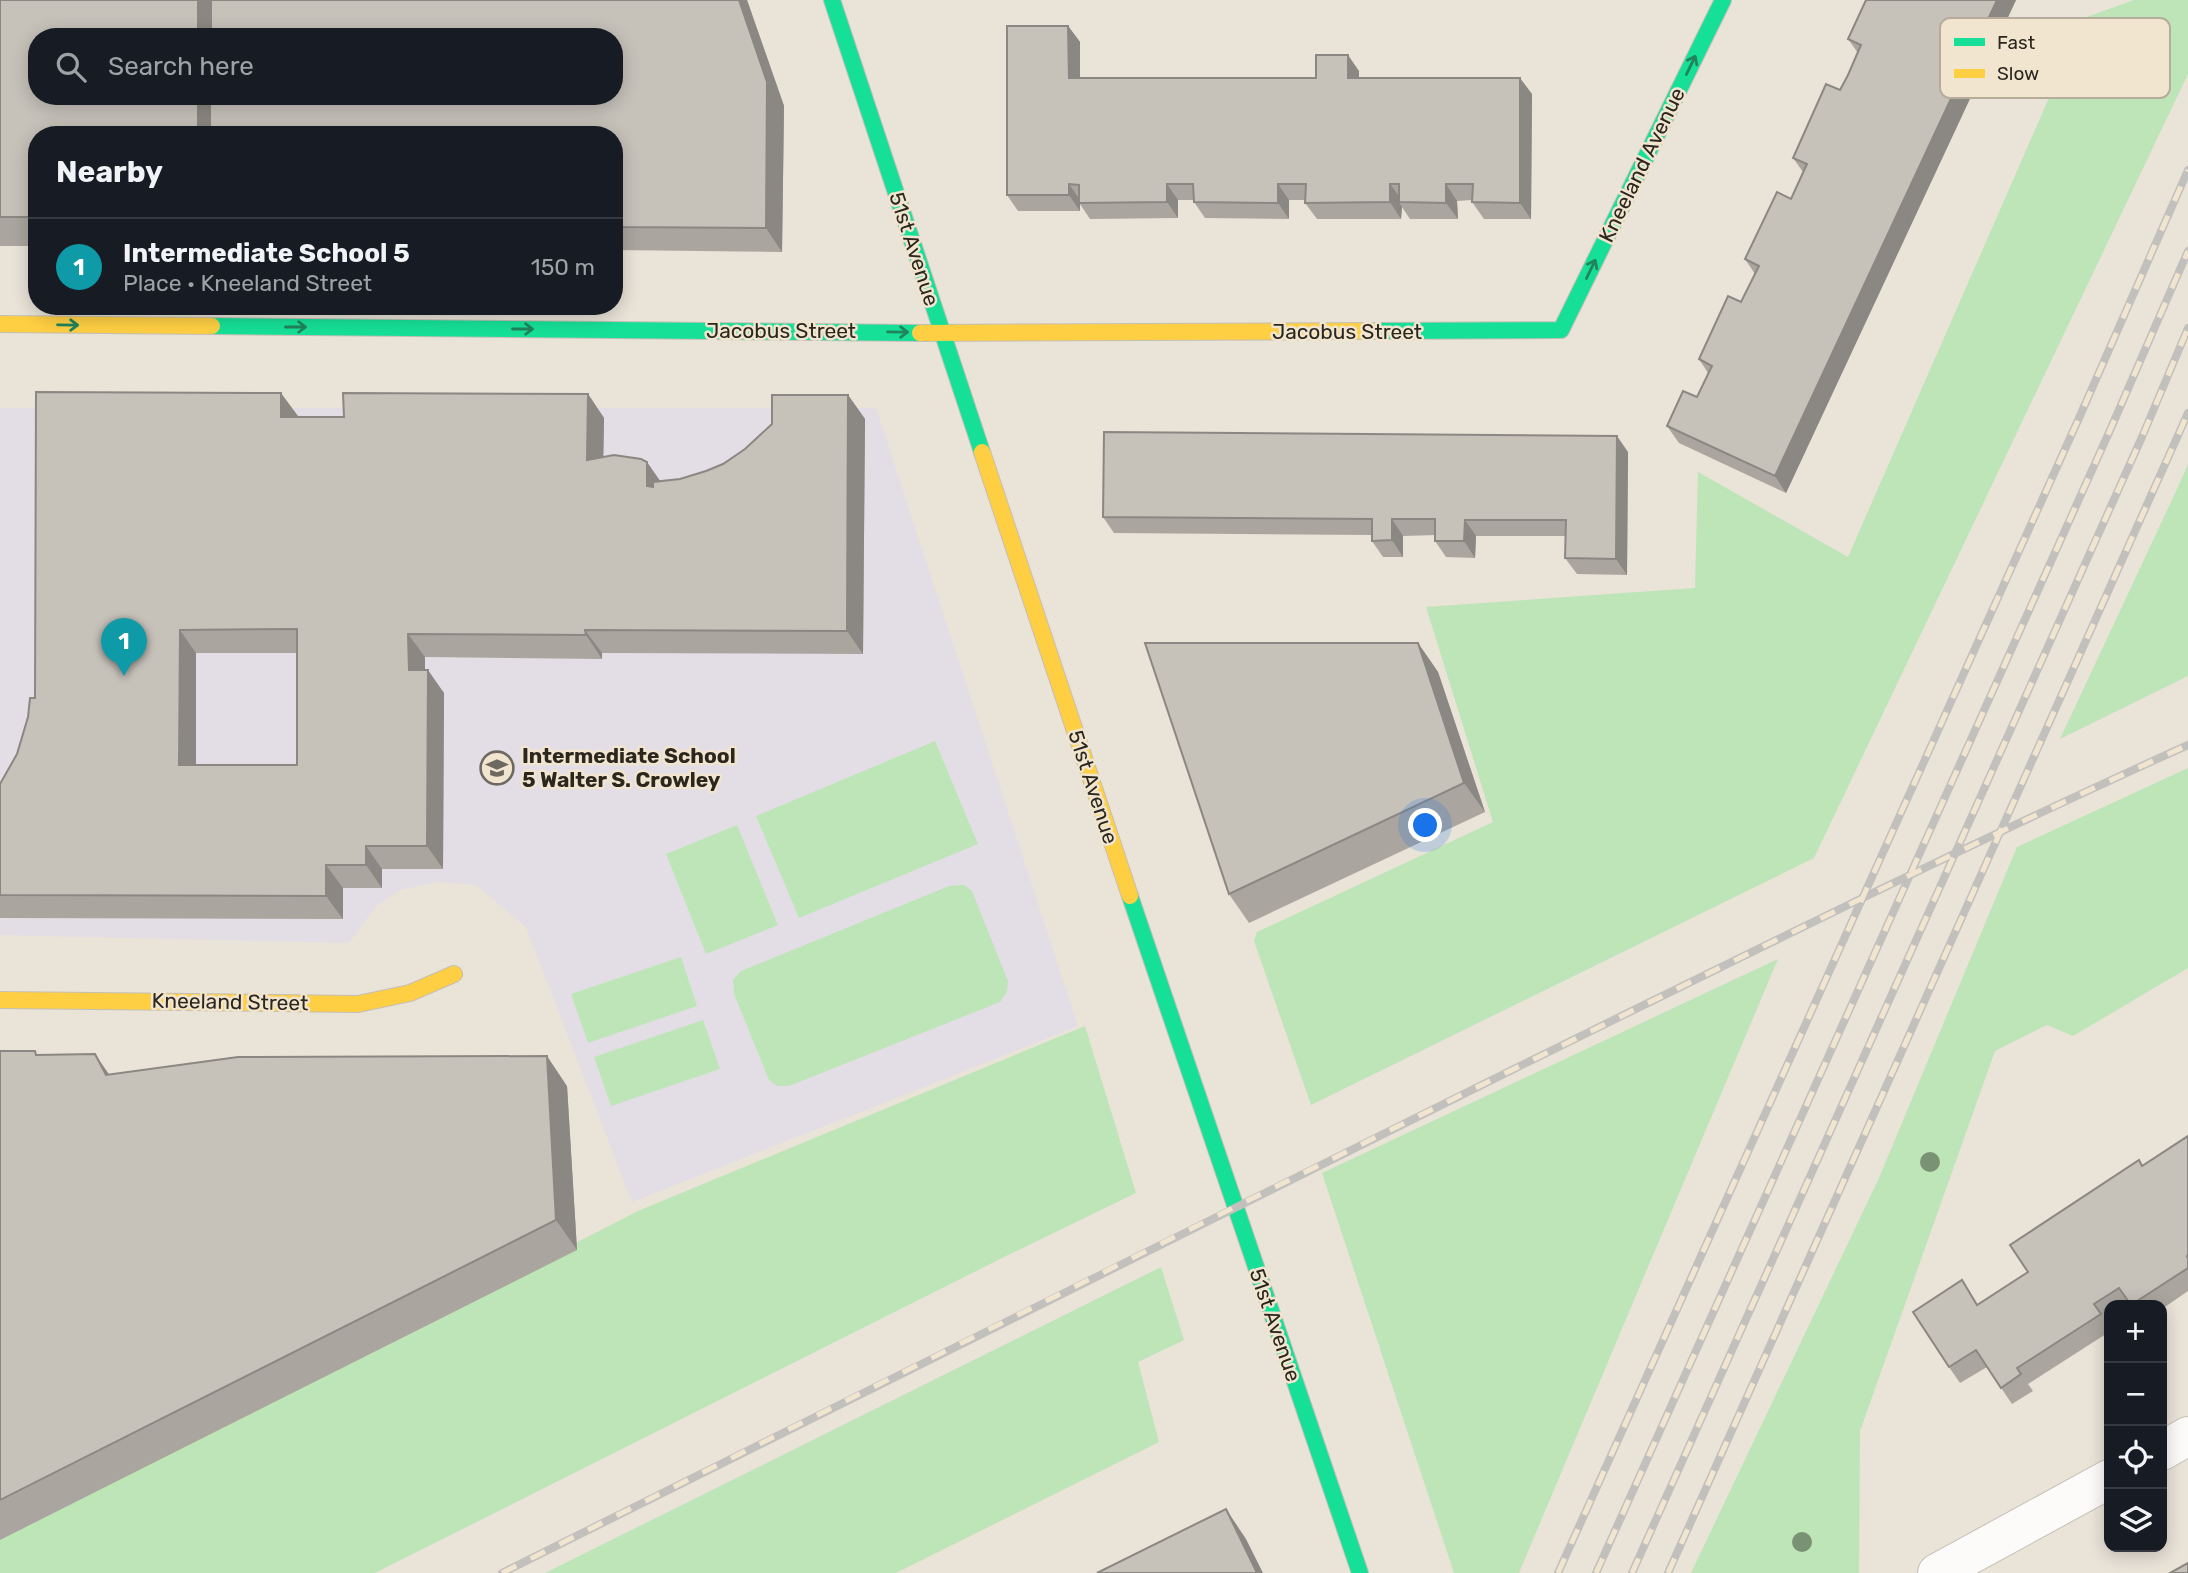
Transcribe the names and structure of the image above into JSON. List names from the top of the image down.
{
  "streets": {
    "street": [
      "Kneeland Avenue",
      "51st Avenue",
      "Jacobus Street",
      "Kneeland Street"
    ]
  },
  "crossings": [
    ["Kneeland Avenue", "Jacobus Street"],
    ["51st Avenue", "Jacobus Street"]
  ],
  "one_way": ["Kneeland Avenue", "Jacobus Street"],
  "places": {
    "school or university": ["Intermediate School 5 Walter S. Crowley"]
  },
  "legend": ["Fast", "Slow"],
  "page": {
    "search": "Search here",
    "heading": "Nearby",
    "list": [
      {
        "mark": "1",
        "name": "Intermediate School 5",
        "note": "Place · Kneeland Street",
        "value": "150 m"
      }
    ],
    "pins": "1",
    "map_buttons": ["+", "−"]
  }
}
